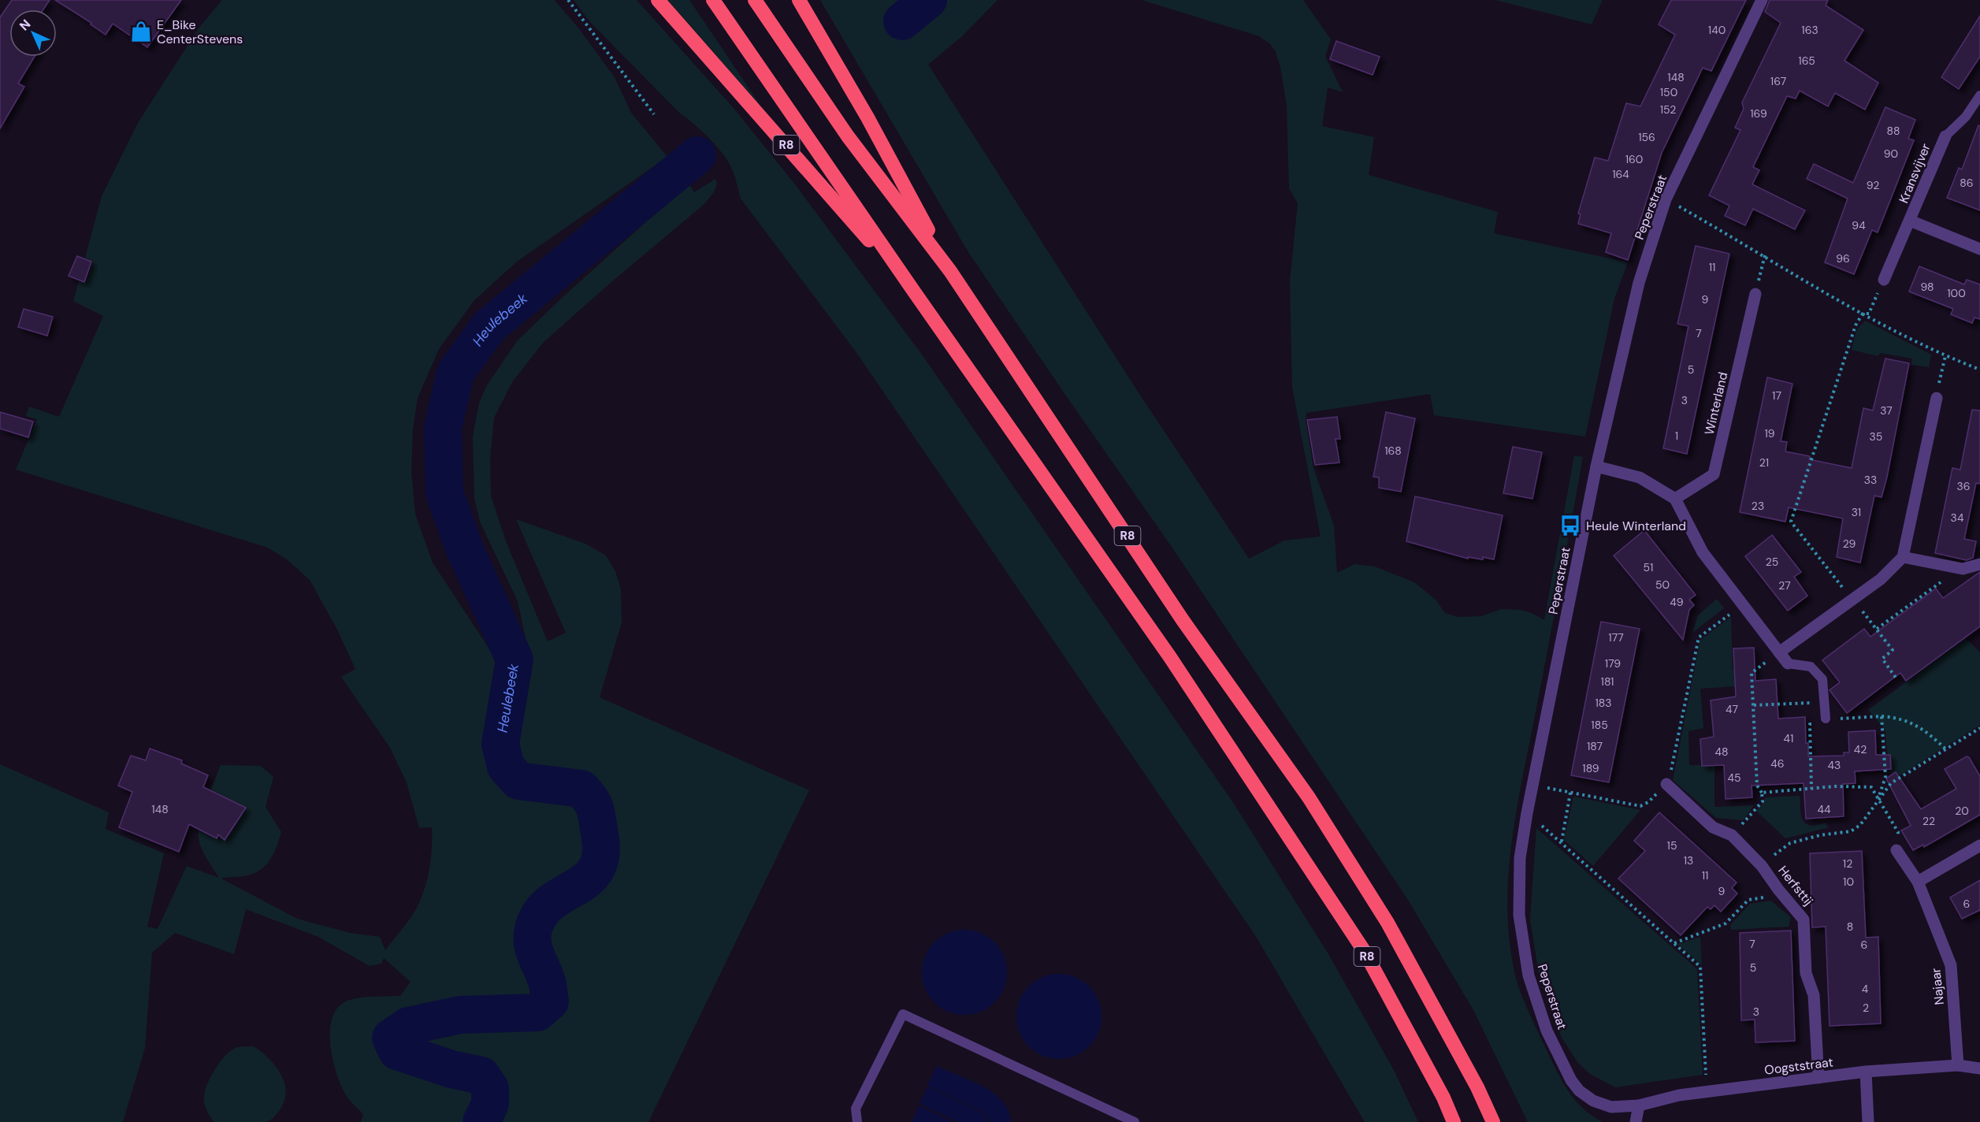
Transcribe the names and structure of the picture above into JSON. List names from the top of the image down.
{
  "streets": {
    "highway": ["R8"],
    "street": [
      "Kransvijver",
      "Peperstraat",
      "Winterland",
      "Herfsttij",
      "Najaar",
      "Oogststraat"
    ]
  },
  "crossings": [
    ["Peperstraat", "Oogststraat"],
    ["Herfsttij", "Oogststraat"],
    ["Najaar", "Oogststraat"]
  ],
  "water": ["Heulebeek"],
  "places": {
    "shop": ["E_Bike CenterStevens"],
    "bus stop": ["Heule Winterland"]
  },
  "house_numbers": [
    "140",
    "163",
    "165",
    "148",
    "167",
    "150",
    "152",
    "169",
    "88",
    "156",
    "90",
    "160",
    "164",
    "86",
    "92",
    "94",
    "96",
    "11",
    "98",
    "100",
    "9",
    "7",
    "5",
    "17",
    "3",
    "37",
    "19",
    "1",
    "35",
    "168",
    "21",
    "33",
    "36",
    "23",
    "31",
    "34",
    "29",
    "25",
    "51",
    "50",
    "27",
    "49",
    "177",
    "179",
    "181",
    "183",
    "47",
    "185",
    "41",
    "187",
    "42",
    "48",
    "46",
    "43",
    "189",
    "45",
    "148",
    "44",
    "20",
    "22",
    "15",
    "13",
    "12",
    "11",
    "10",
    "9",
    "6",
    "8",
    "7",
    "6",
    "5",
    "4",
    "2",
    "3"
  ],
  "north": "top left"
}
